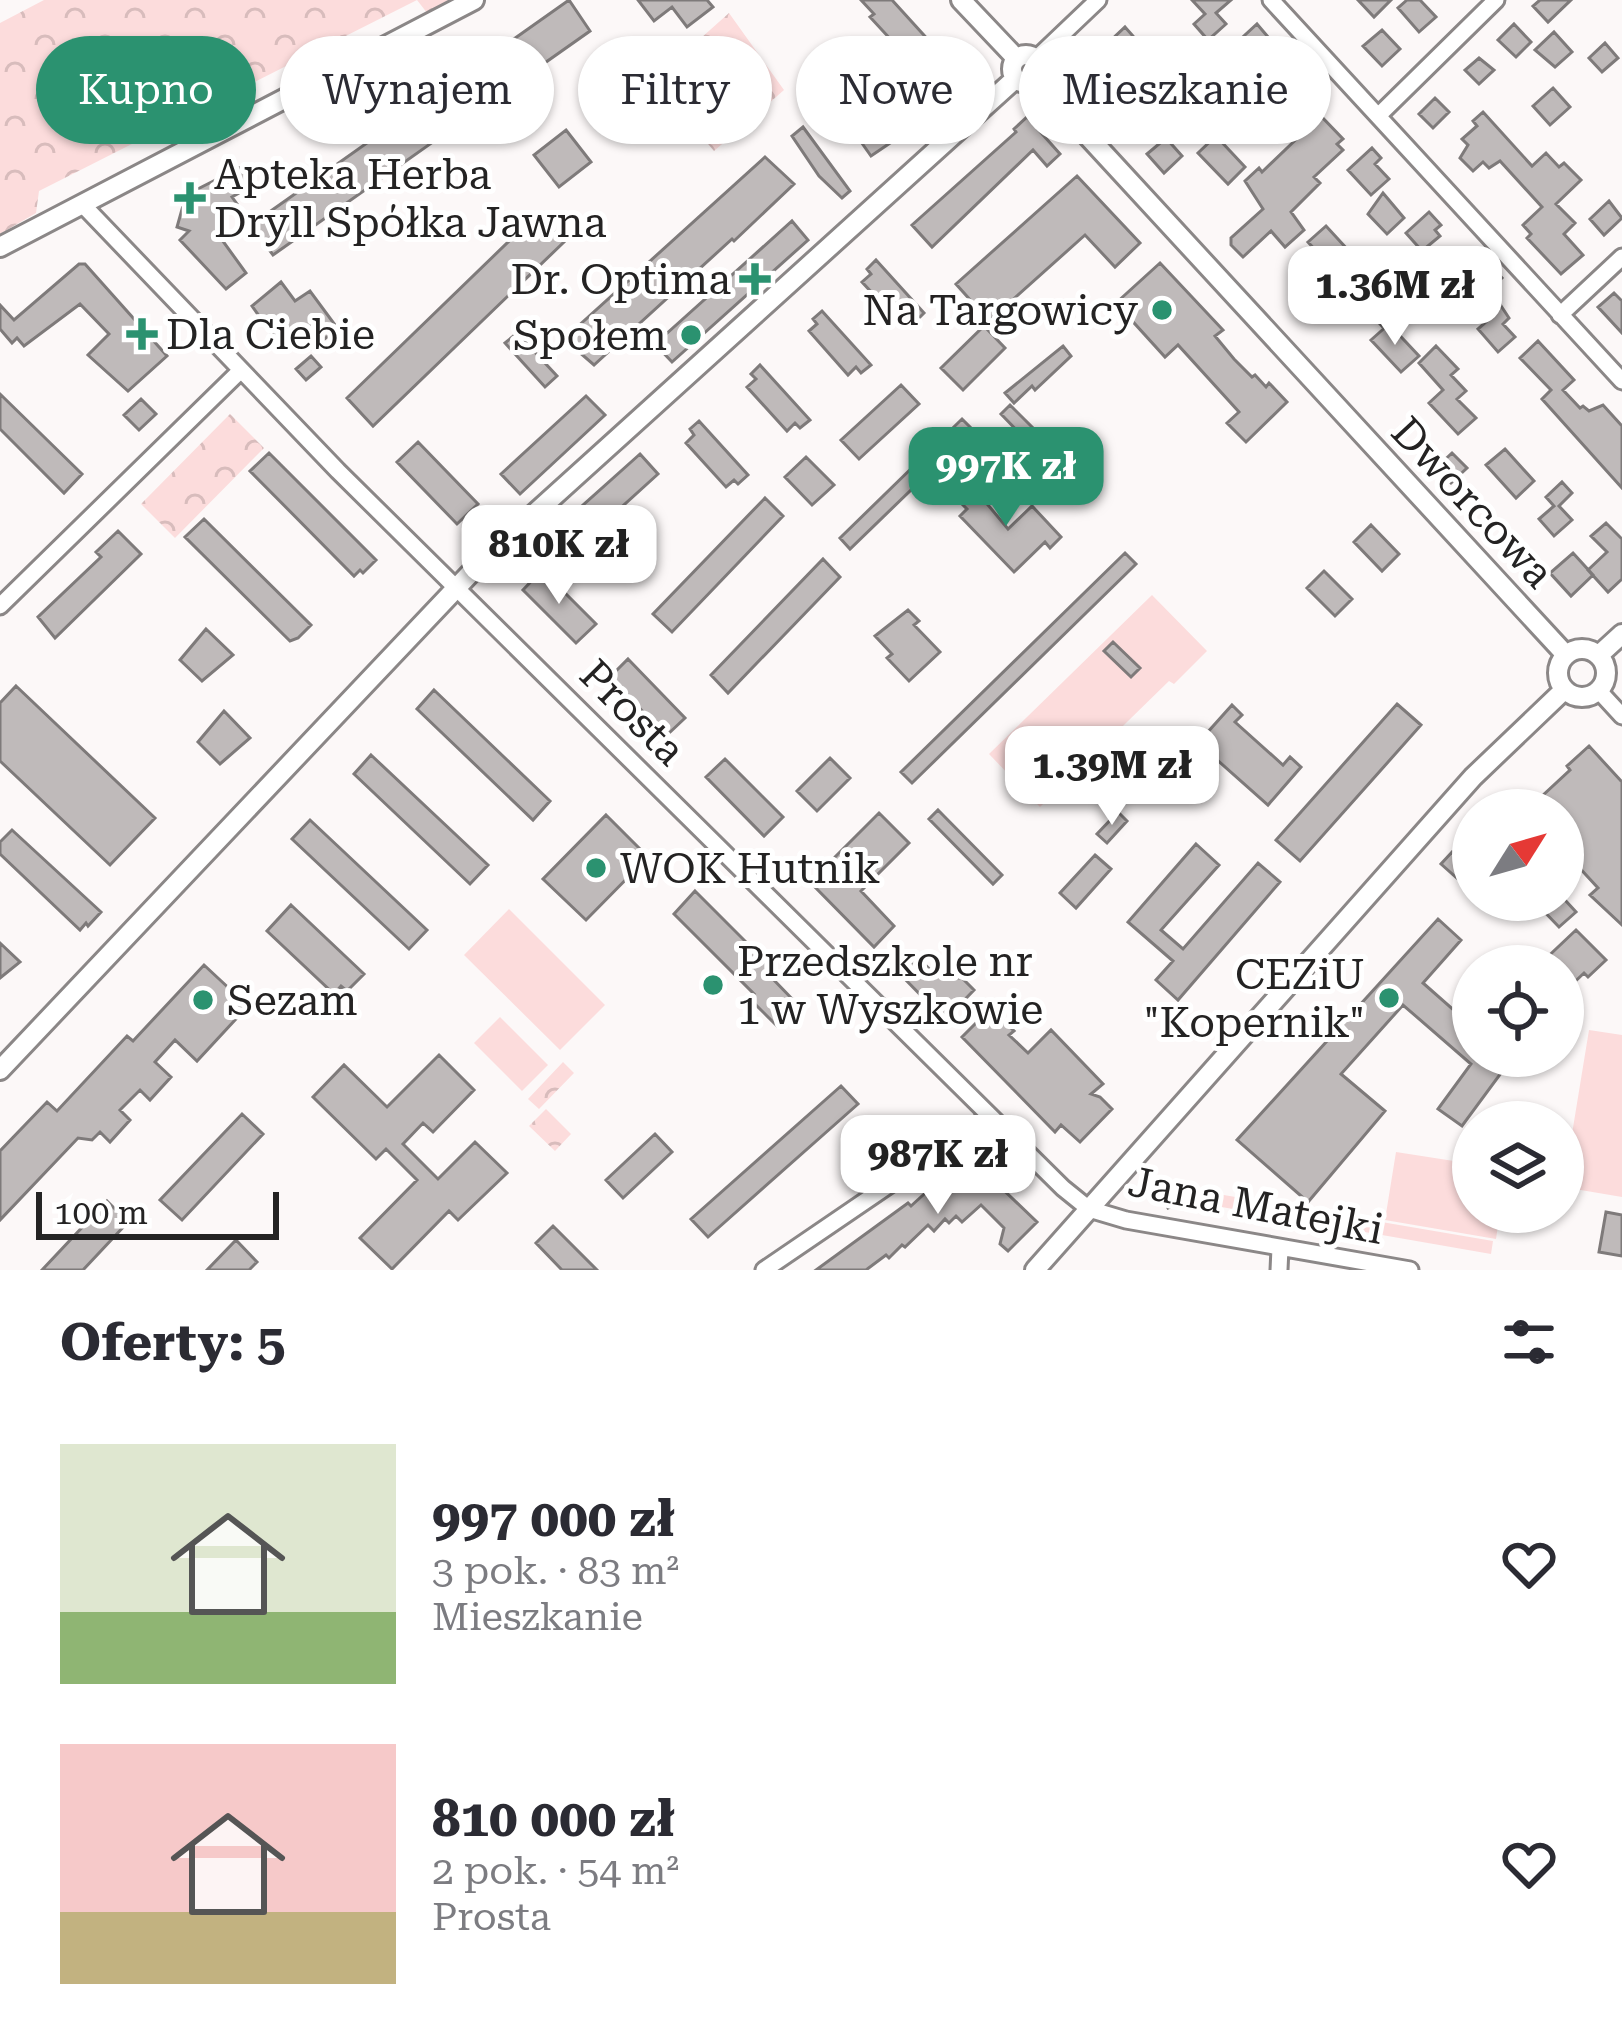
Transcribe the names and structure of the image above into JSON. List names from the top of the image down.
{
  "streets": {
    "street": ["Dworcowa", "Prosta", "Jana Matejki"]
  },
  "crossings": [
    ["Prosta", "Jana Matejki"]
  ],
  "places": {
    "health": ["Apteka Herba Dryll Spółka Jawna", "Dr. Optima", "Dla Ciebie"],
    "other": [
      "Na Targowicy",
      "Społem",
      "WOK Hutnik",
      "Przedszkole nr 1 w Wyszkowie",
      "CEZiU \"Kopernik\"",
      "Sezam"
    ]
  },
  "scale_bar": "100 m",
  "north": "top right",
  "page": {
    "chip": [
      "Kupno",
      "Wynajem",
      "Filtry",
      "Nowe",
      "Mieszkanie"
    ],
    "price": [
      "1.36M zł",
      "997K zł",
      "810K zł",
      "1.39M zł",
      "987K zł"
    ],
    "scale": "100 m",
    "heading": "Oferty: 5",
    "list": [
      {
        "name": "997 000 zł",
        "note": "3 pok. · 83 m² · Mieszkanie"
      },
      {
        "name": "810 000 zł",
        "note": "2 pok. · 54 m² · Prosta"
      }
    ]
  }
}
